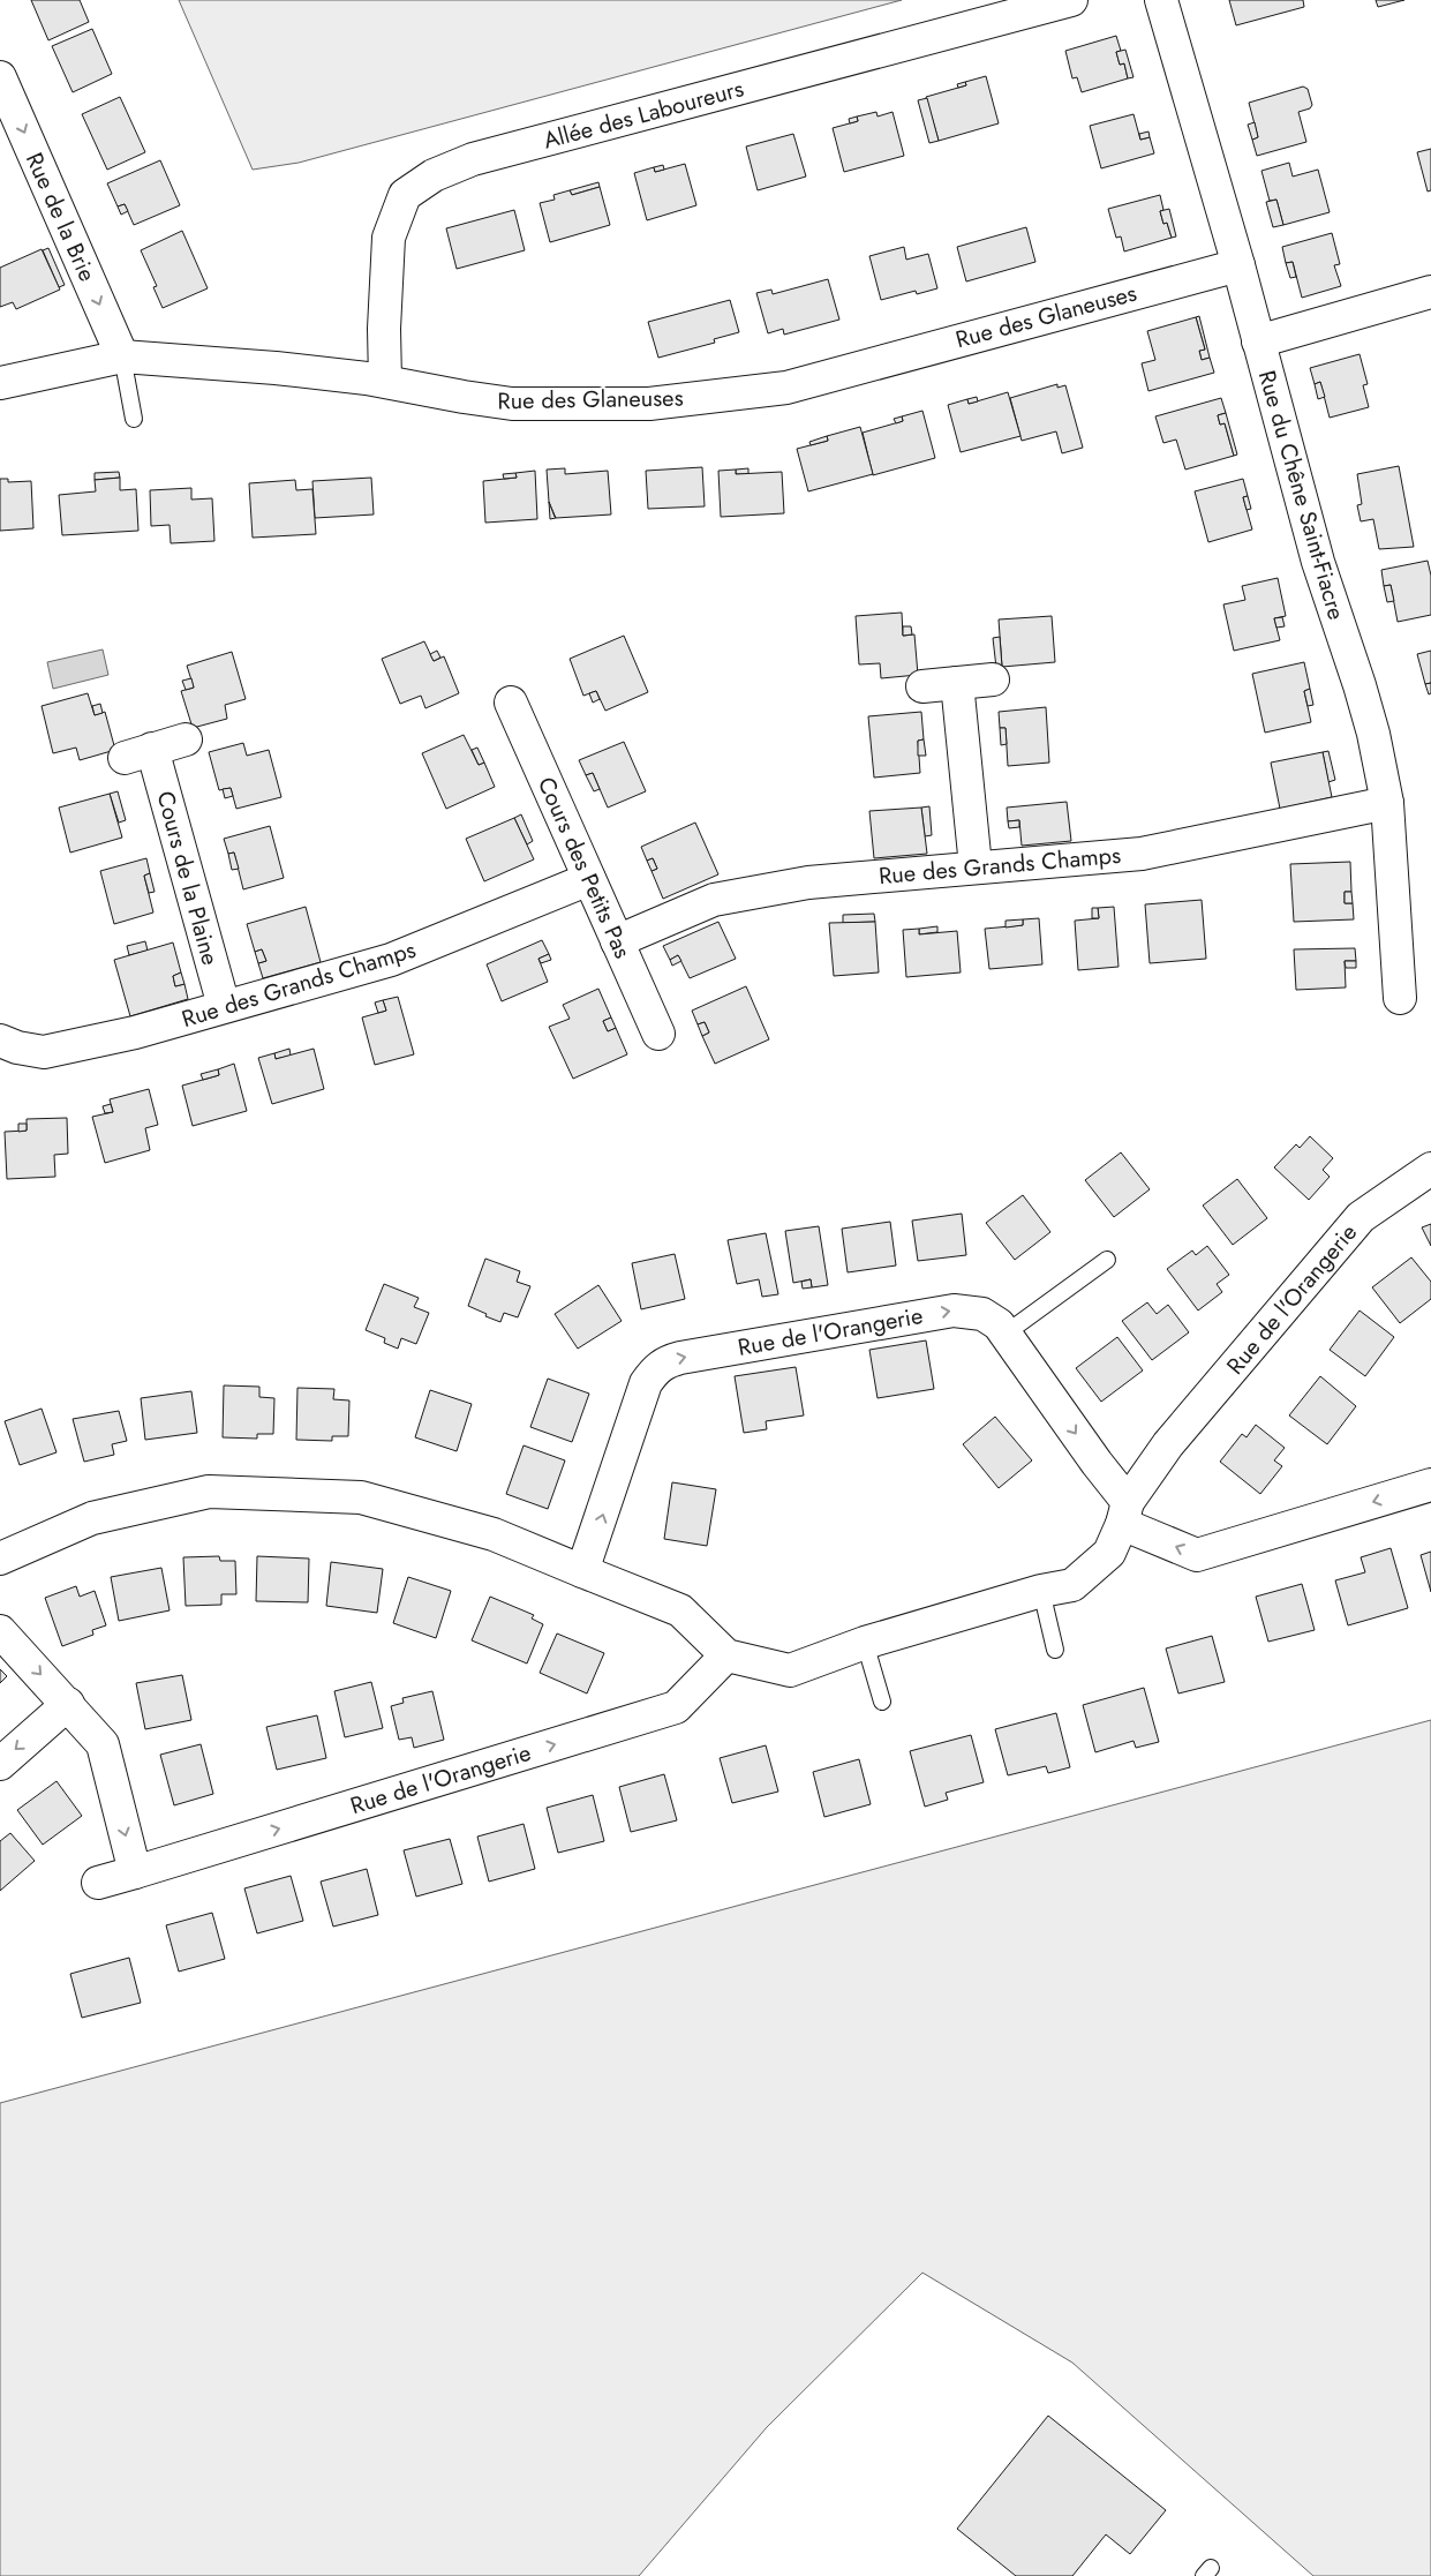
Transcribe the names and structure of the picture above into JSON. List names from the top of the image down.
{
  "streets": {
    "street": [
      "Allée des Laboureurs",
      "Rue de la Brie",
      "Rue des Glaneuses",
      "Rue du Chêne Saint-Fiacre",
      "Rue des Grands Champs",
      "Cours des Petits Pas",
      "Cours de la Plaine",
      "Rue de l'Orangerie"
    ]
  },
  "crossings": [
    ["Allée des Laboureurs", "Rue des Glaneuses"],
    ["Rue de la Brie", "Rue des Glaneuses"],
    ["Rue des Glaneuses", "Rue du Chêne Saint-Fiacre"],
    ["Rue du Chêne Saint-Fiacre", "Rue des Grands Champs"],
    ["Rue des Grands Champs", "Cours des Petits Pas"],
    ["Rue des Grands Champs", "Cours de la Plaine"]
  ],
  "one_way": ["Rue de la Brie"]
}
